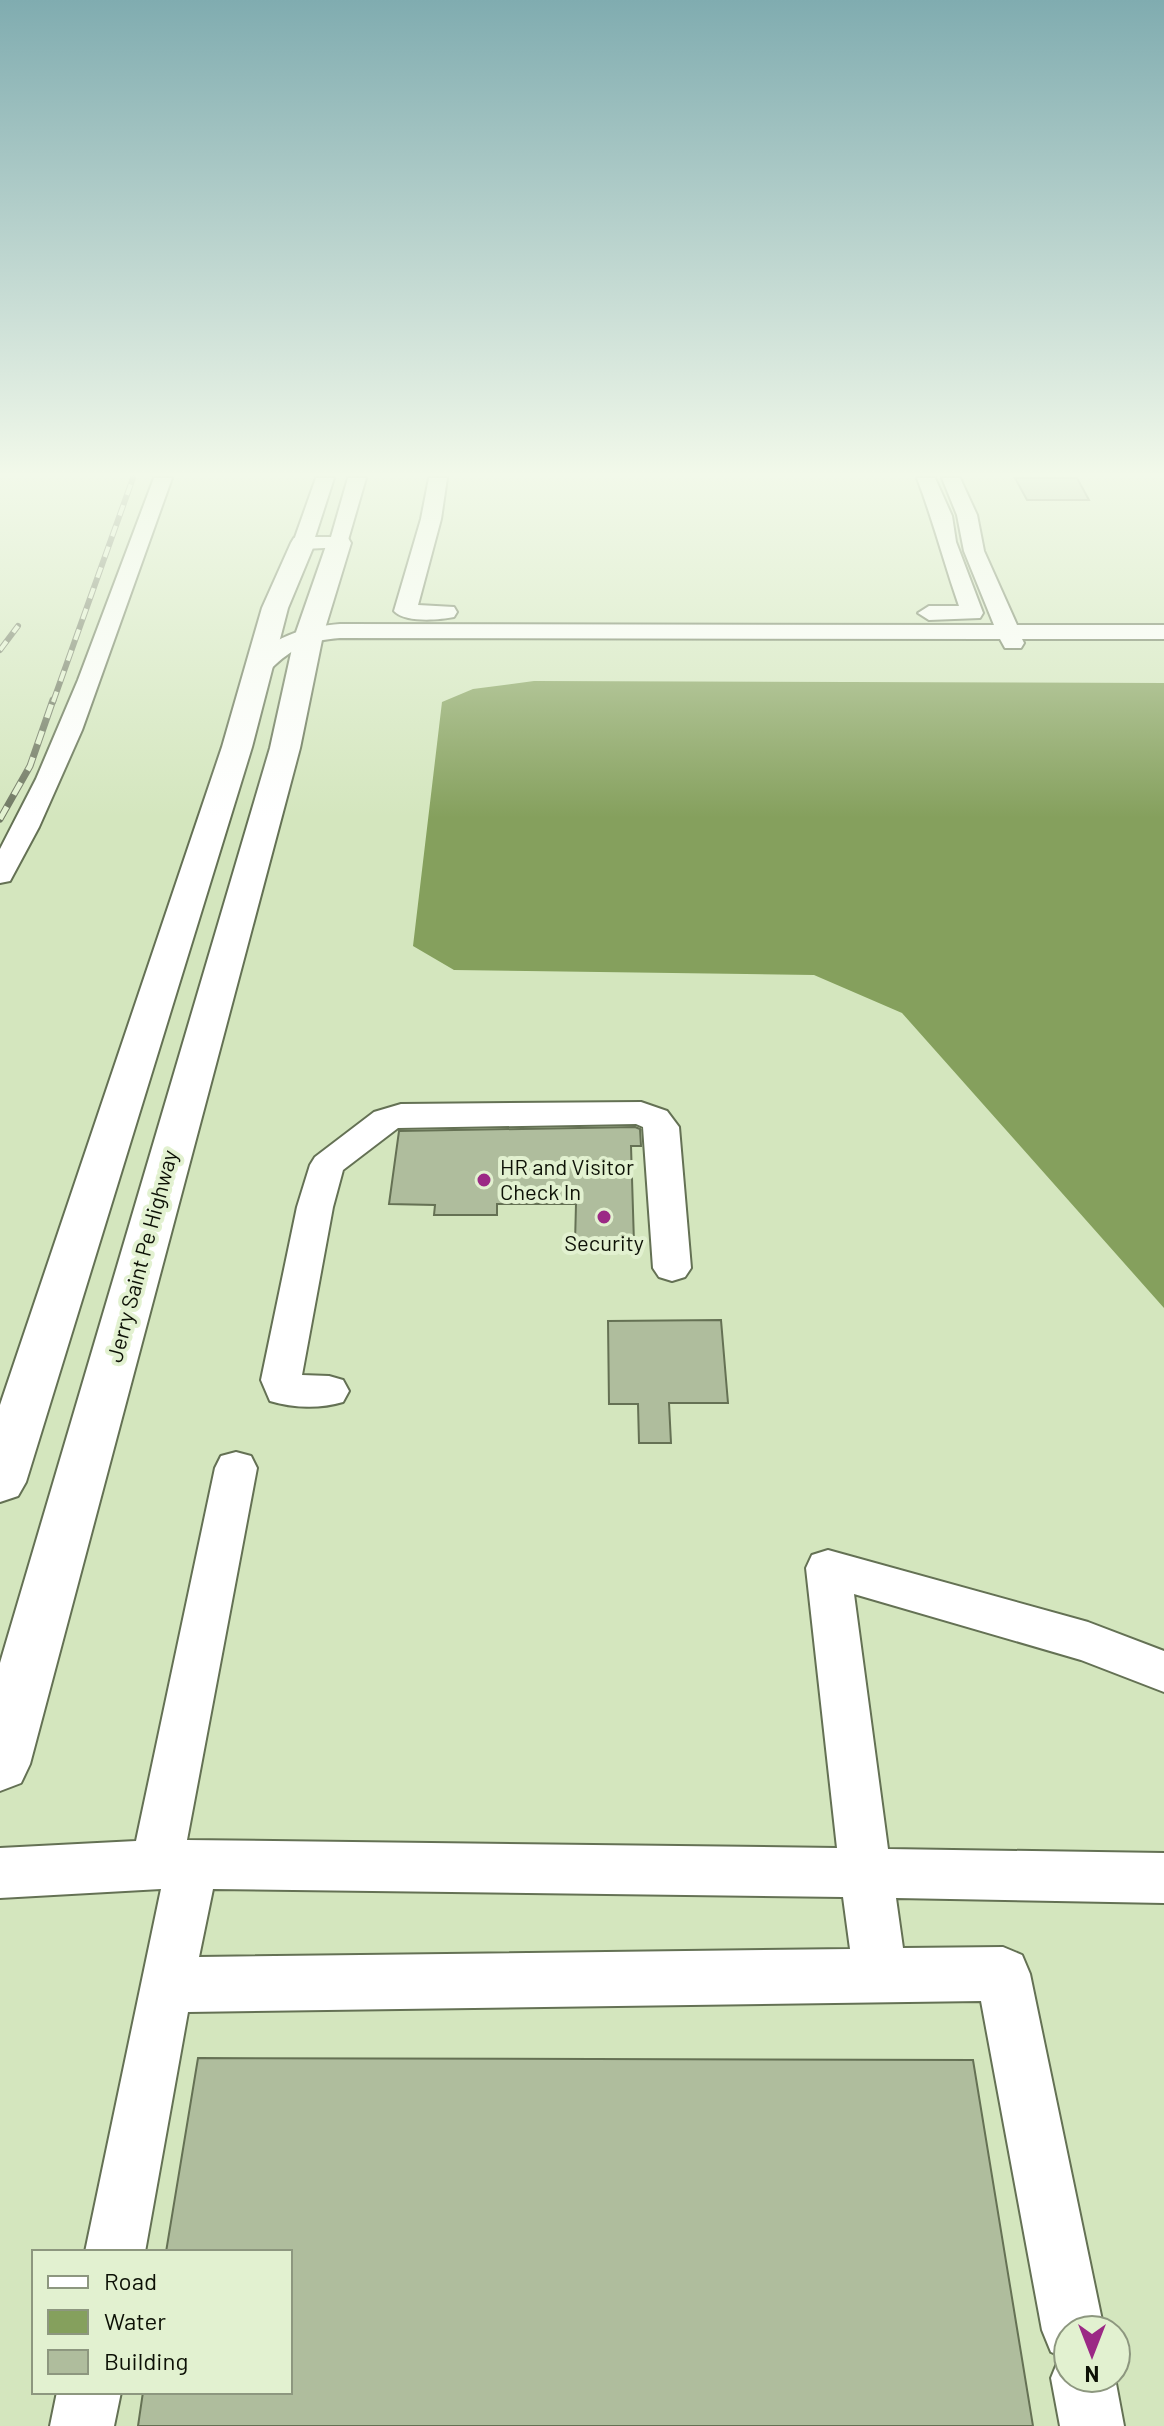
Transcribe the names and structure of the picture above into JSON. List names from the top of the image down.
{
  "streets": {
    "main road": ["Jerry Saint Pe Highway"]
  },
  "places": ["HR and Visitor Check In", "Security"],
  "legend": ["Road", "Water", "Building"],
  "north": "bottom"
}
